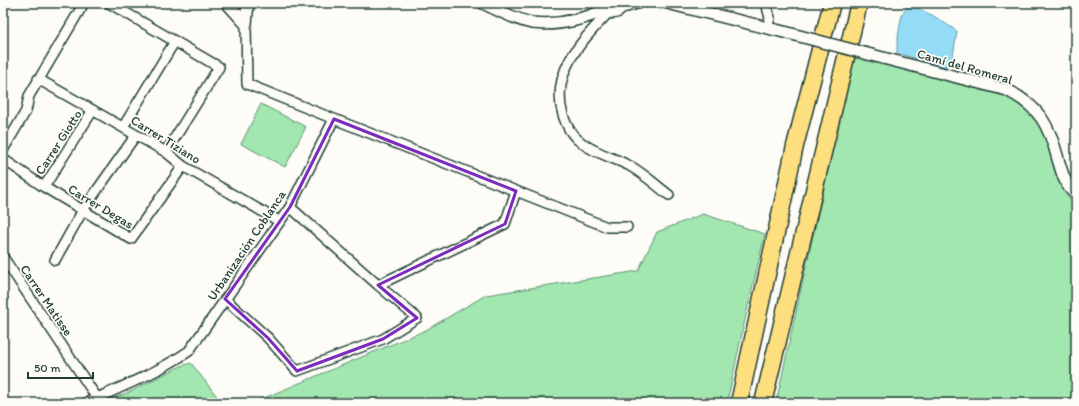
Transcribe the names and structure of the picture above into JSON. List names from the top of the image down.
{
  "streets": {
    "street": [
      "Camí del Romeral",
      "Carrer Tiziano",
      "Carrer Giotto",
      "Carrer Degas",
      "Urbanización Coblanca",
      "Carrer Matisse"
    ]
  },
  "crossings": [
    ["Carrer Tiziano", "Carrer Giotto"],
    ["Carrer Tiziano", "Carrer Degas"],
    ["Carrer Tiziano", "Urbanización Coblanca"],
    ["Carrer Giotto", "Carrer Degas"],
    ["Urbanización Coblanca", "Carrer Matisse"]
  ],
  "scale_bar": "50 m"
}
